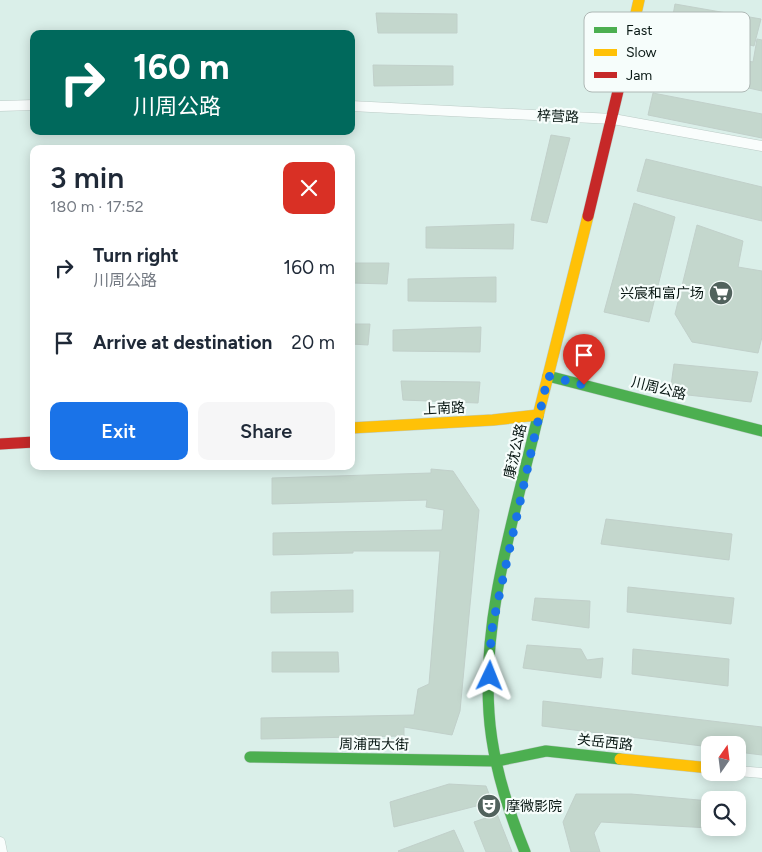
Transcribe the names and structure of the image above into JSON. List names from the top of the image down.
{
  "streets": {
    "street": [
      "梓营路",
      "川周公路",
      "上南路",
      "康沈公路",
      "关岳西路",
      "周浦西大街"
    ]
  },
  "crossings": [
    ["梓营路", "康沈公路"],
    ["川周公路", "康沈公路"],
    ["上南路", "康沈公路"],
    ["康沈公路", "关岳西路"],
    ["康沈公路", "周浦西大街"],
    ["关岳西路", "周浦西大街"]
  ],
  "places": {
    "supermarket": ["兴宸和富广场"],
    "theatre": ["摩微影院"]
  },
  "legend": ["Fast", "Slow", "Jam"],
  "north": "top",
  "page": {
    "turn": ["160 m", "川周公路"],
    "heading": ["3 min", "180 m · 17:52"],
    "list": [
      {
        "name": "Turn right",
        "note": "川周公路",
        "value": "160 m"
      },
      {
        "name": "Arrive at destination",
        "value": "20 m"
      }
    ],
    "buttons": ["Exit", "Share"]
  }
}
